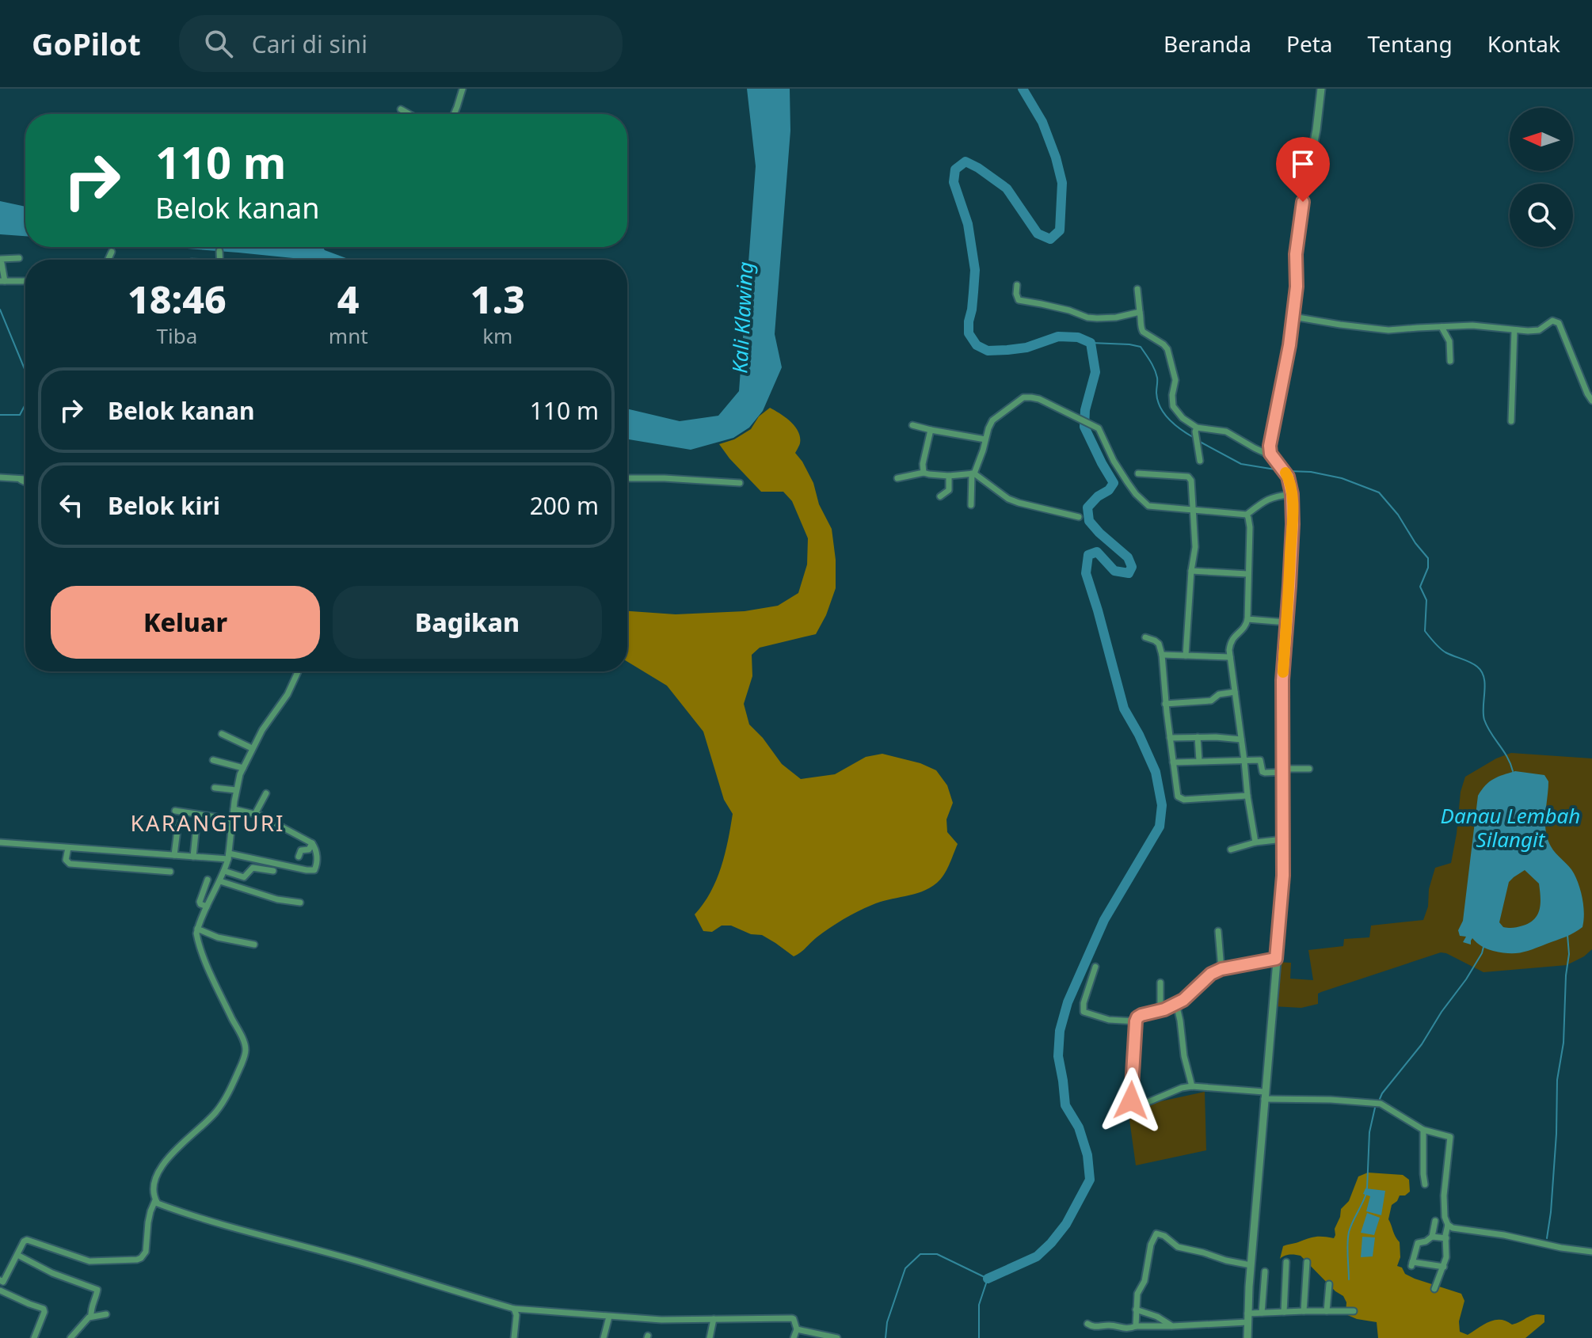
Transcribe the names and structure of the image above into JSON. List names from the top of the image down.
{
  "districts": ["KARANGTURI"],
  "water": ["Kali Klawing", "Danau Lembah Silangit"],
  "north": "left",
  "page": {
    "header": "GoPilot",
    "search": "Cari di sini",
    "nav": [
      "Beranda",
      "Peta",
      "Tentang",
      "Kontak"
    ],
    "turn": ["110 m", "Belok kanan"],
    "eta": [
      "18:46",
      "Tiba",
      "4",
      "mnt",
      "1.3",
      "km"
    ],
    "list": [
      {
        "name": "Belok kanan",
        "value": "110 m"
      },
      {
        "name": "Belok kiri",
        "value": "200 m"
      }
    ],
    "buttons": ["Keluar", "Bagikan"]
  }
}
